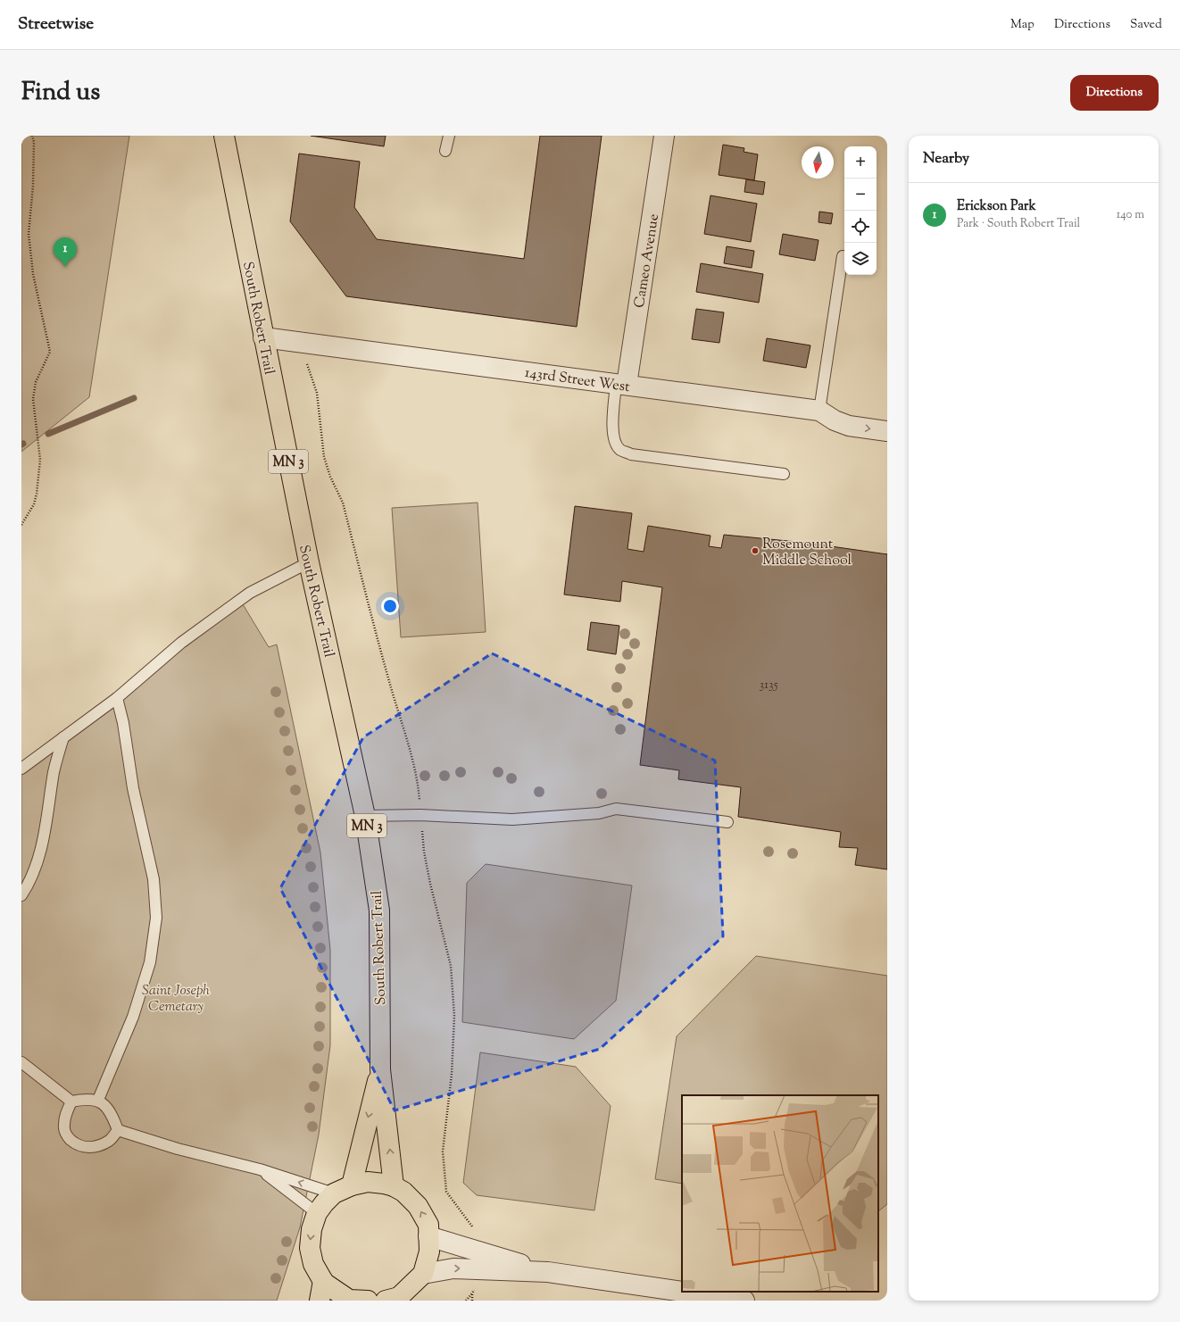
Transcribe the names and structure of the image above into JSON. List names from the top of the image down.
{
  "streets": {
    "main road": ["South Robert Trail", "MN 3"],
    "street": ["Cameo Avenue", "143rd Street West"]
  },
  "crossings": [
    ["Cameo Avenue", "143rd Street West"],
    ["South Robert Trail", "143rd Street West"]
  ],
  "parks": ["Saint Joseph Cemetary"],
  "places": ["Rosemount Middle School"],
  "house_numbers": ["3135"],
  "north": "bottom",
  "page": {
    "header": "Streetwise",
    "nav": ["Map", "Directions", "Saved"],
    "title": "Find us",
    "buttons": "Directions",
    "heading": "Nearby",
    "map_buttons": ["+", "−"],
    "list": [
      {
        "mark": "1",
        "name": "Erickson Park",
        "note": "Park · South Robert Trail",
        "value": "140 m"
      }
    ],
    "pins": "1"
  }
}
